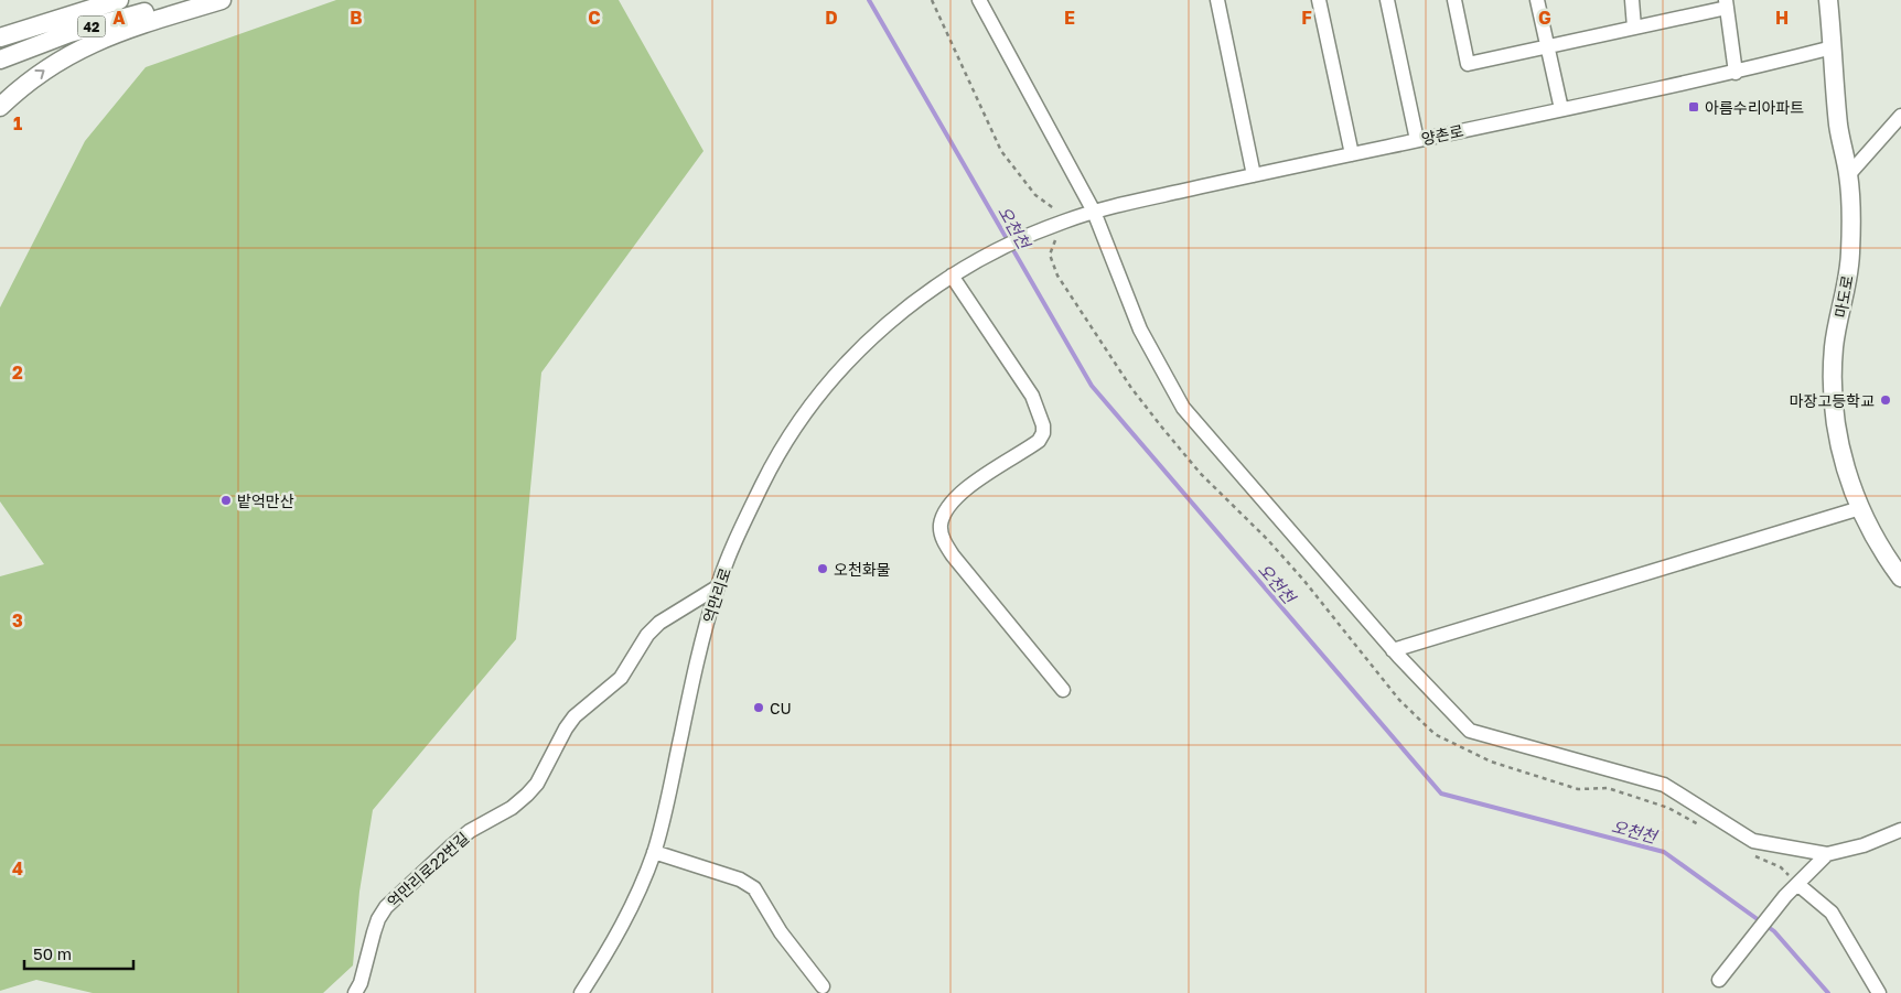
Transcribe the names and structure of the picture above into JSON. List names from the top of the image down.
{
  "streets": {
    "main road": ["42", "마도로"],
    "street": ["양촌로", "억만리로", "억만리로22번길"]
  },
  "crossings": [
    ["양촌로", "마도로"],
    ["양촌로", "억만리로"],
    ["억만리로", "억만리로22번길"]
  ],
  "water": ["오천천"],
  "places": {
    "transit": ["아름수리아파트"],
    "other": [
      "마장고등학교",
      "밭억만산",
      "오천화물",
      "CU"
    ]
  },
  "scale_bar": "50 m",
  "grid": {
    "columns": [
      "A",
      "B",
      "C",
      "D",
      "E",
      "F",
      "G",
      "H"
    ],
    "rows": [
      "1",
      "2",
      "3",
      "4"
    ]
  }
}
